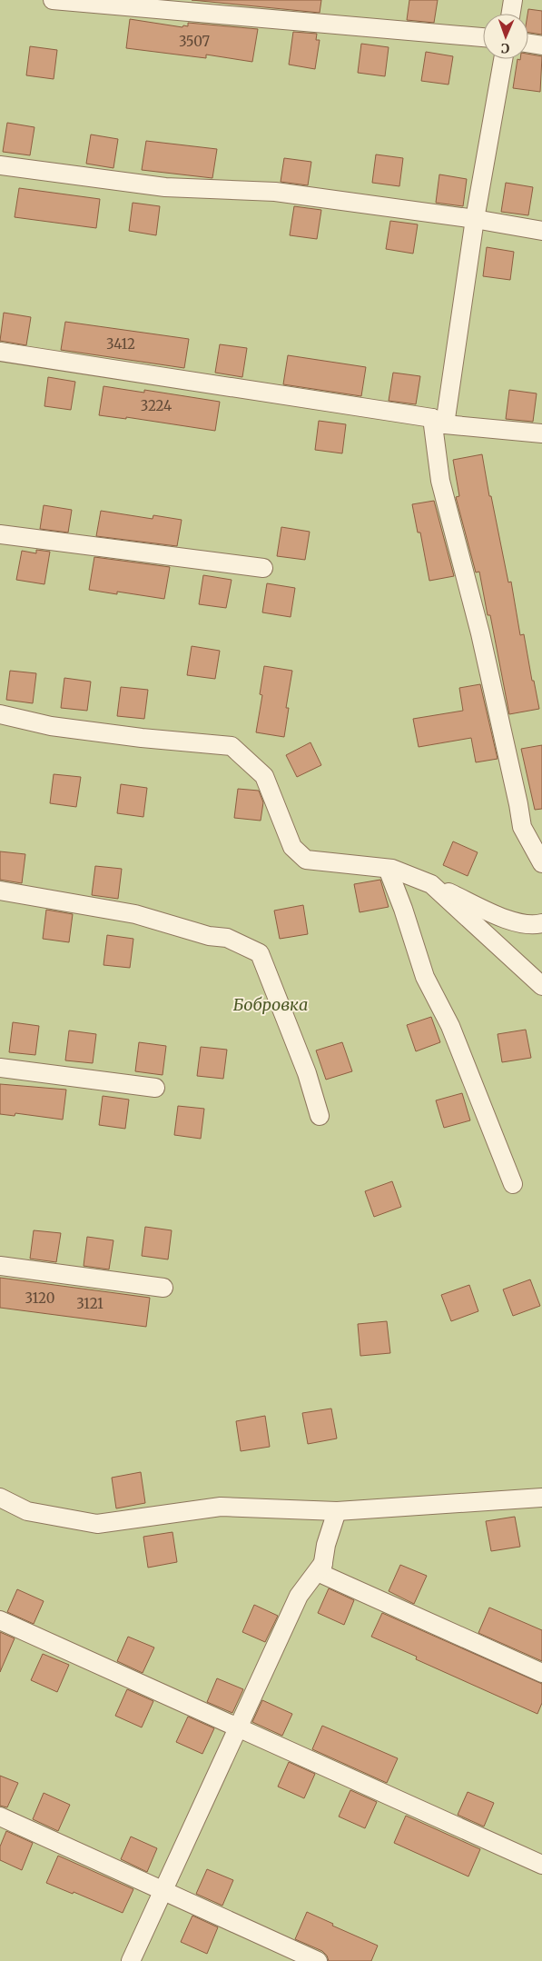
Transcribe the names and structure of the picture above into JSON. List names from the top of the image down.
{
  "parks": ["Бобровка"],
  "house_numbers": [
    "3507",
    "3412",
    "3224",
    "3120",
    "3121"
  ],
  "north": "bottom"
}
